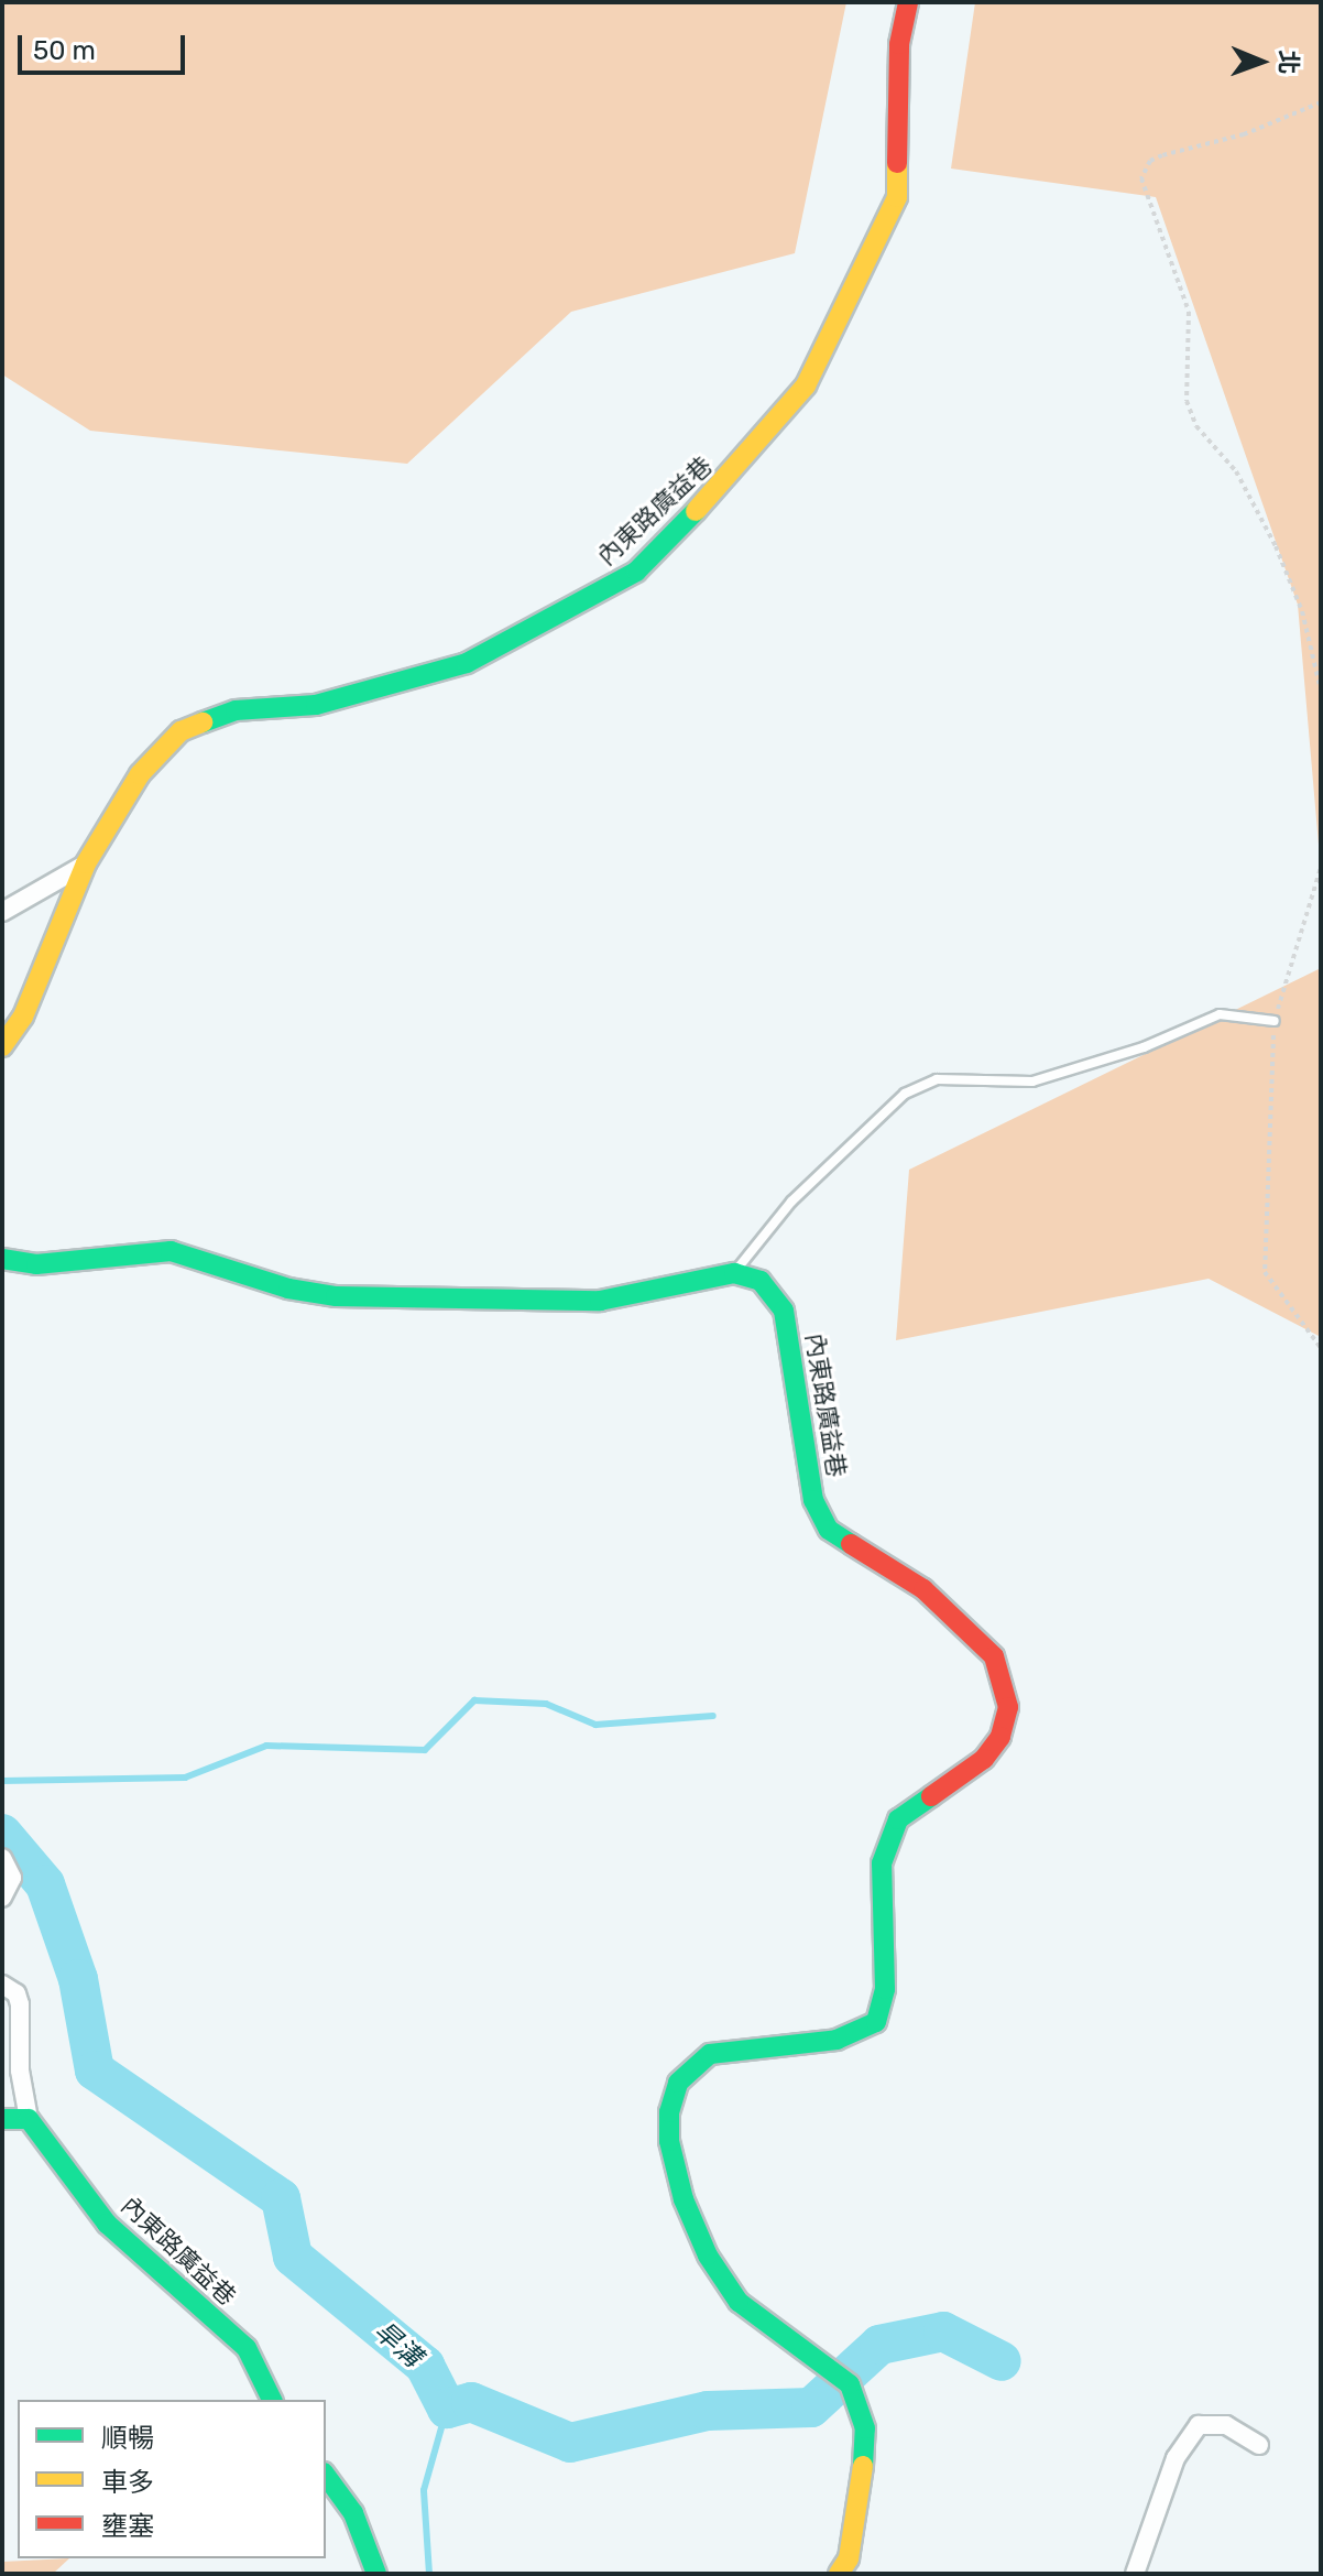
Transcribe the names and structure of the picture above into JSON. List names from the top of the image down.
{
  "streets": {
    "street": ["內東路廣益巷"]
  },
  "water": ["旱溝"],
  "legend": ["順暢", "車多", "壅塞"],
  "scale_bar": "50 m",
  "north": "right"
}
